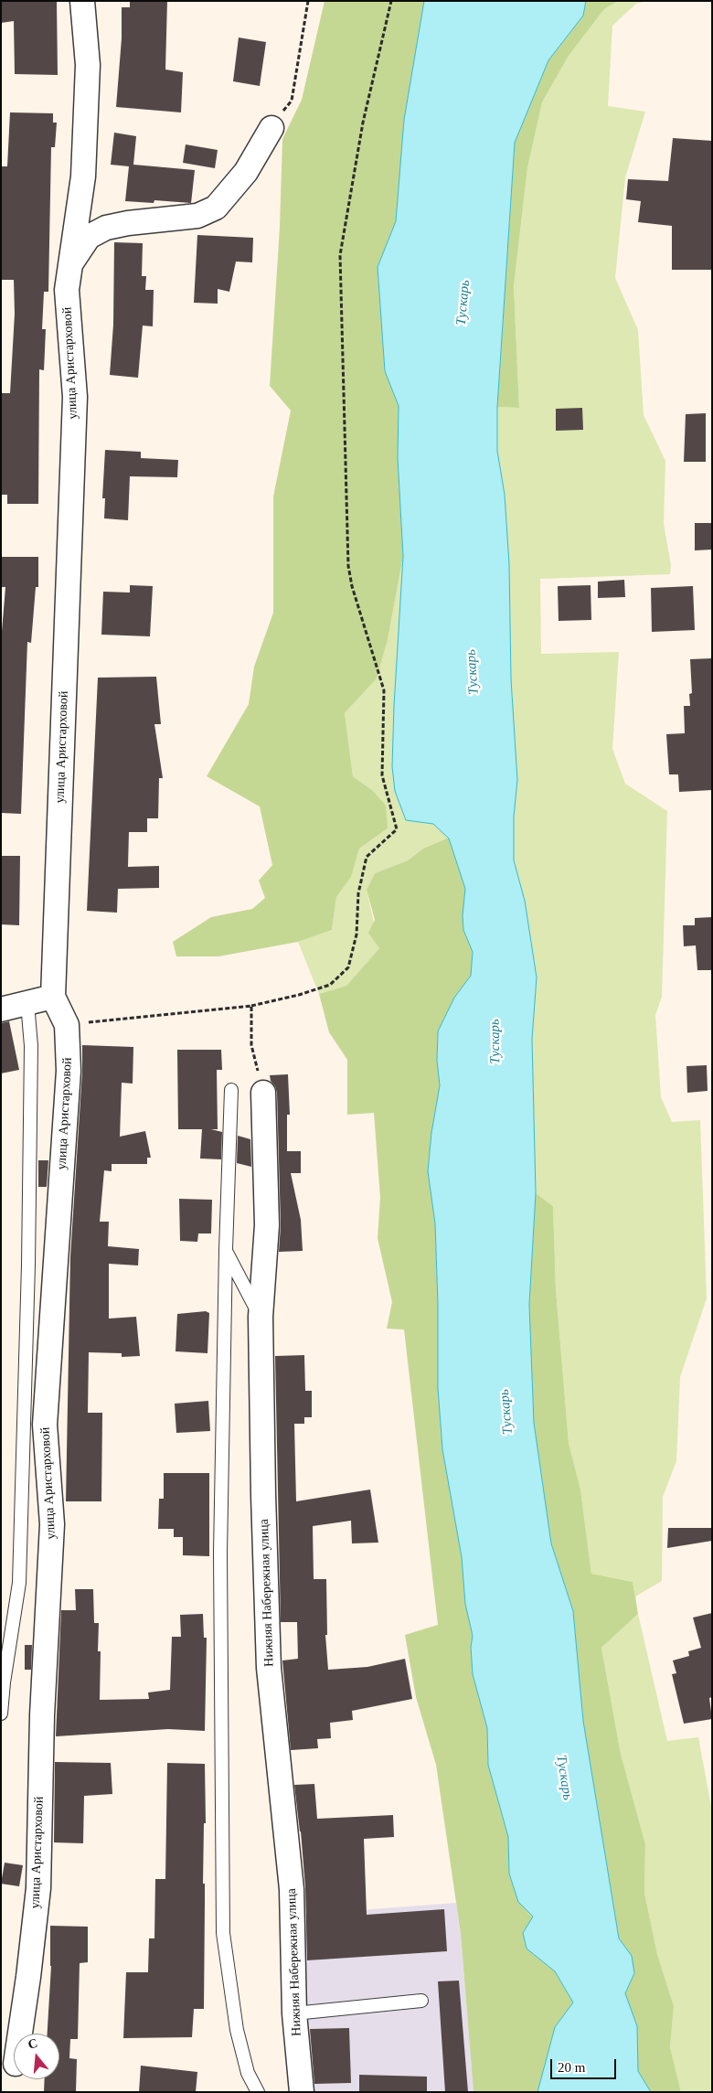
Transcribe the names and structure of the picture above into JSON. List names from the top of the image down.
{
  "streets": {
    "street": ["улица Аристарховой", "Нижняя Набережная улица"]
  },
  "water": ["Тускарь"],
  "scale_bar": "20 m",
  "north": "top"
}
